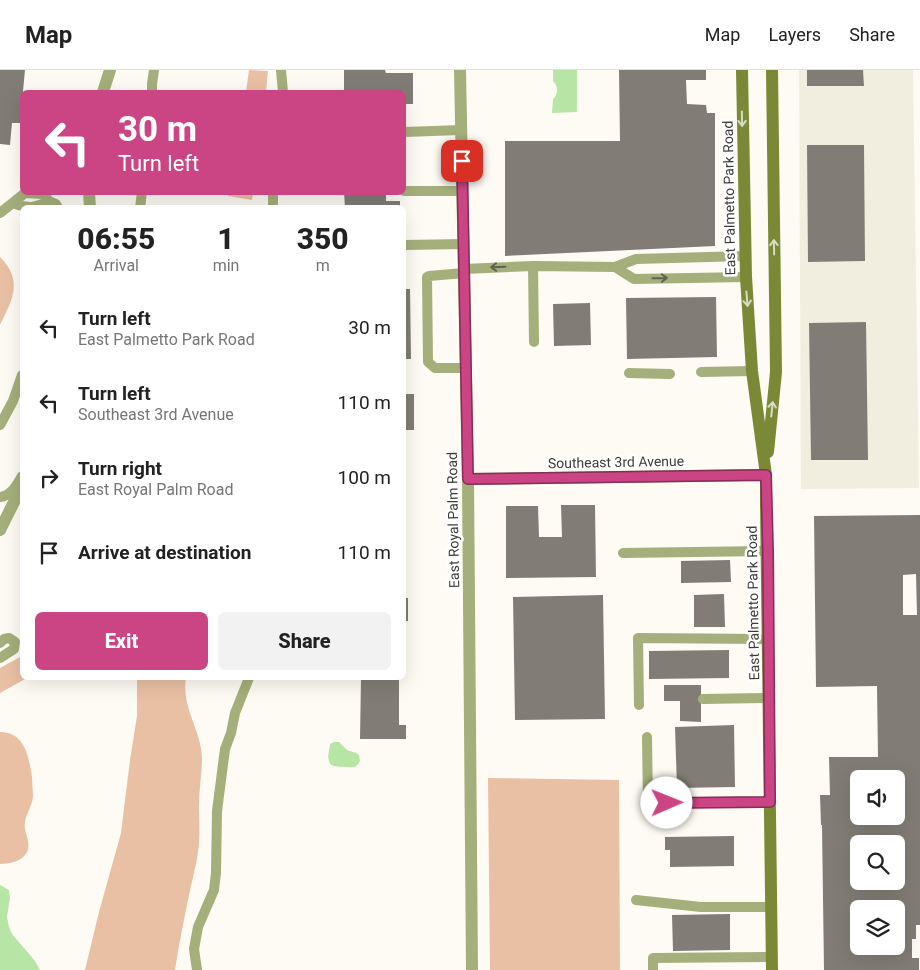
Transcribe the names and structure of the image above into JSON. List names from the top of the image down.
{
  "streets": {
    "main road": ["East Palmetto Park Road"],
    "street": ["Southeast 3rd Avenue", "East Royal Palm Road"]
  },
  "crossings": [
    ["East Palmetto Park Road", "Southeast 3rd Avenue"],
    ["Southeast 3rd Avenue", "East Royal Palm Road"]
  ],
  "page": {
    "header": "Map",
    "nav": ["Map", "Layers", "Share"],
    "turn": ["30 m", "Turn left"],
    "eta": [
      "06:55",
      "Arrival",
      "1",
      "min",
      "350",
      "m"
    ],
    "list": [
      {
        "name": "Turn left",
        "note": "East Palmetto Park Road",
        "value": "30 m"
      },
      {
        "name": "Turn left",
        "note": "Southeast 3rd Avenue",
        "value": "110 m"
      },
      {
        "name": "Turn right",
        "note": "East Royal Palm Road",
        "value": "100 m"
      },
      {
        "name": "Arrive at destination",
        "value": "110 m"
      }
    ],
    "buttons": ["Exit", "Share"]
  }
}
